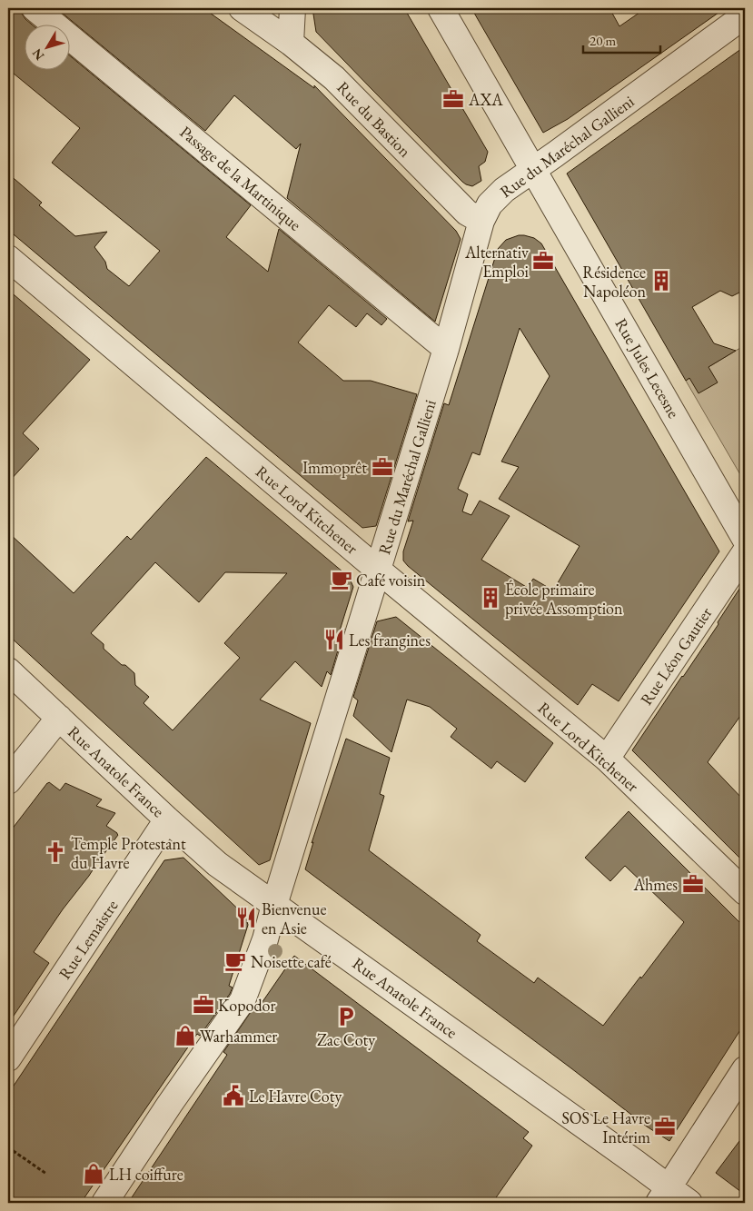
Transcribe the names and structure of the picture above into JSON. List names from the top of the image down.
{
  "streets": {
    "street": [
      "Rue du Bastion",
      "Rue du Maréchal Gallieni",
      "Passage de la Martinique",
      "Rue Jules Lecesne",
      "Rue Lord Kitchener",
      "Rue Léon Gautier",
      "Rue Anatole France",
      "Rue Lemaistre"
    ]
  },
  "crossings": [
    ["Rue du Bastion", "Rue du Maréchal Gallieni"],
    ["Rue du Maréchal Gallieni", "Passage de la Martinique"],
    ["Rue du Maréchal Gallieni", "Rue Jules Lecesne"],
    ["Rue du Maréchal Gallieni", "Rue Lord Kitchener"],
    ["Rue du Maréchal Gallieni", "Rue Anatole France"],
    ["Rue Lord Kitchener", "Rue Léon Gautier"],
    ["Rue Anatole France", "Rue Lemaistre"]
  ],
  "places": {
    "office": [
      "AXA",
      "Alternativ Emploi",
      "Immoprêt",
      "Ahmes",
      "Kopodor",
      "SOS Le Havre Intérim"
    ],
    "building": ["Résidence Napoléon", "École primaire privée Assomption"],
    "cafe": ["Café voisin", "Noisette café"],
    "restaurant": ["Les frangines", "Bienvenue en Asie"],
    "church": ["Temple Protestant du Havre"],
    "parking": ["Zac Coty"],
    "shop": ["Warhammer", "LH coiffure"],
    "public building": ["Le Havre Coty"]
  },
  "scale_bar": "20 m",
  "north": "bottom left"
}
